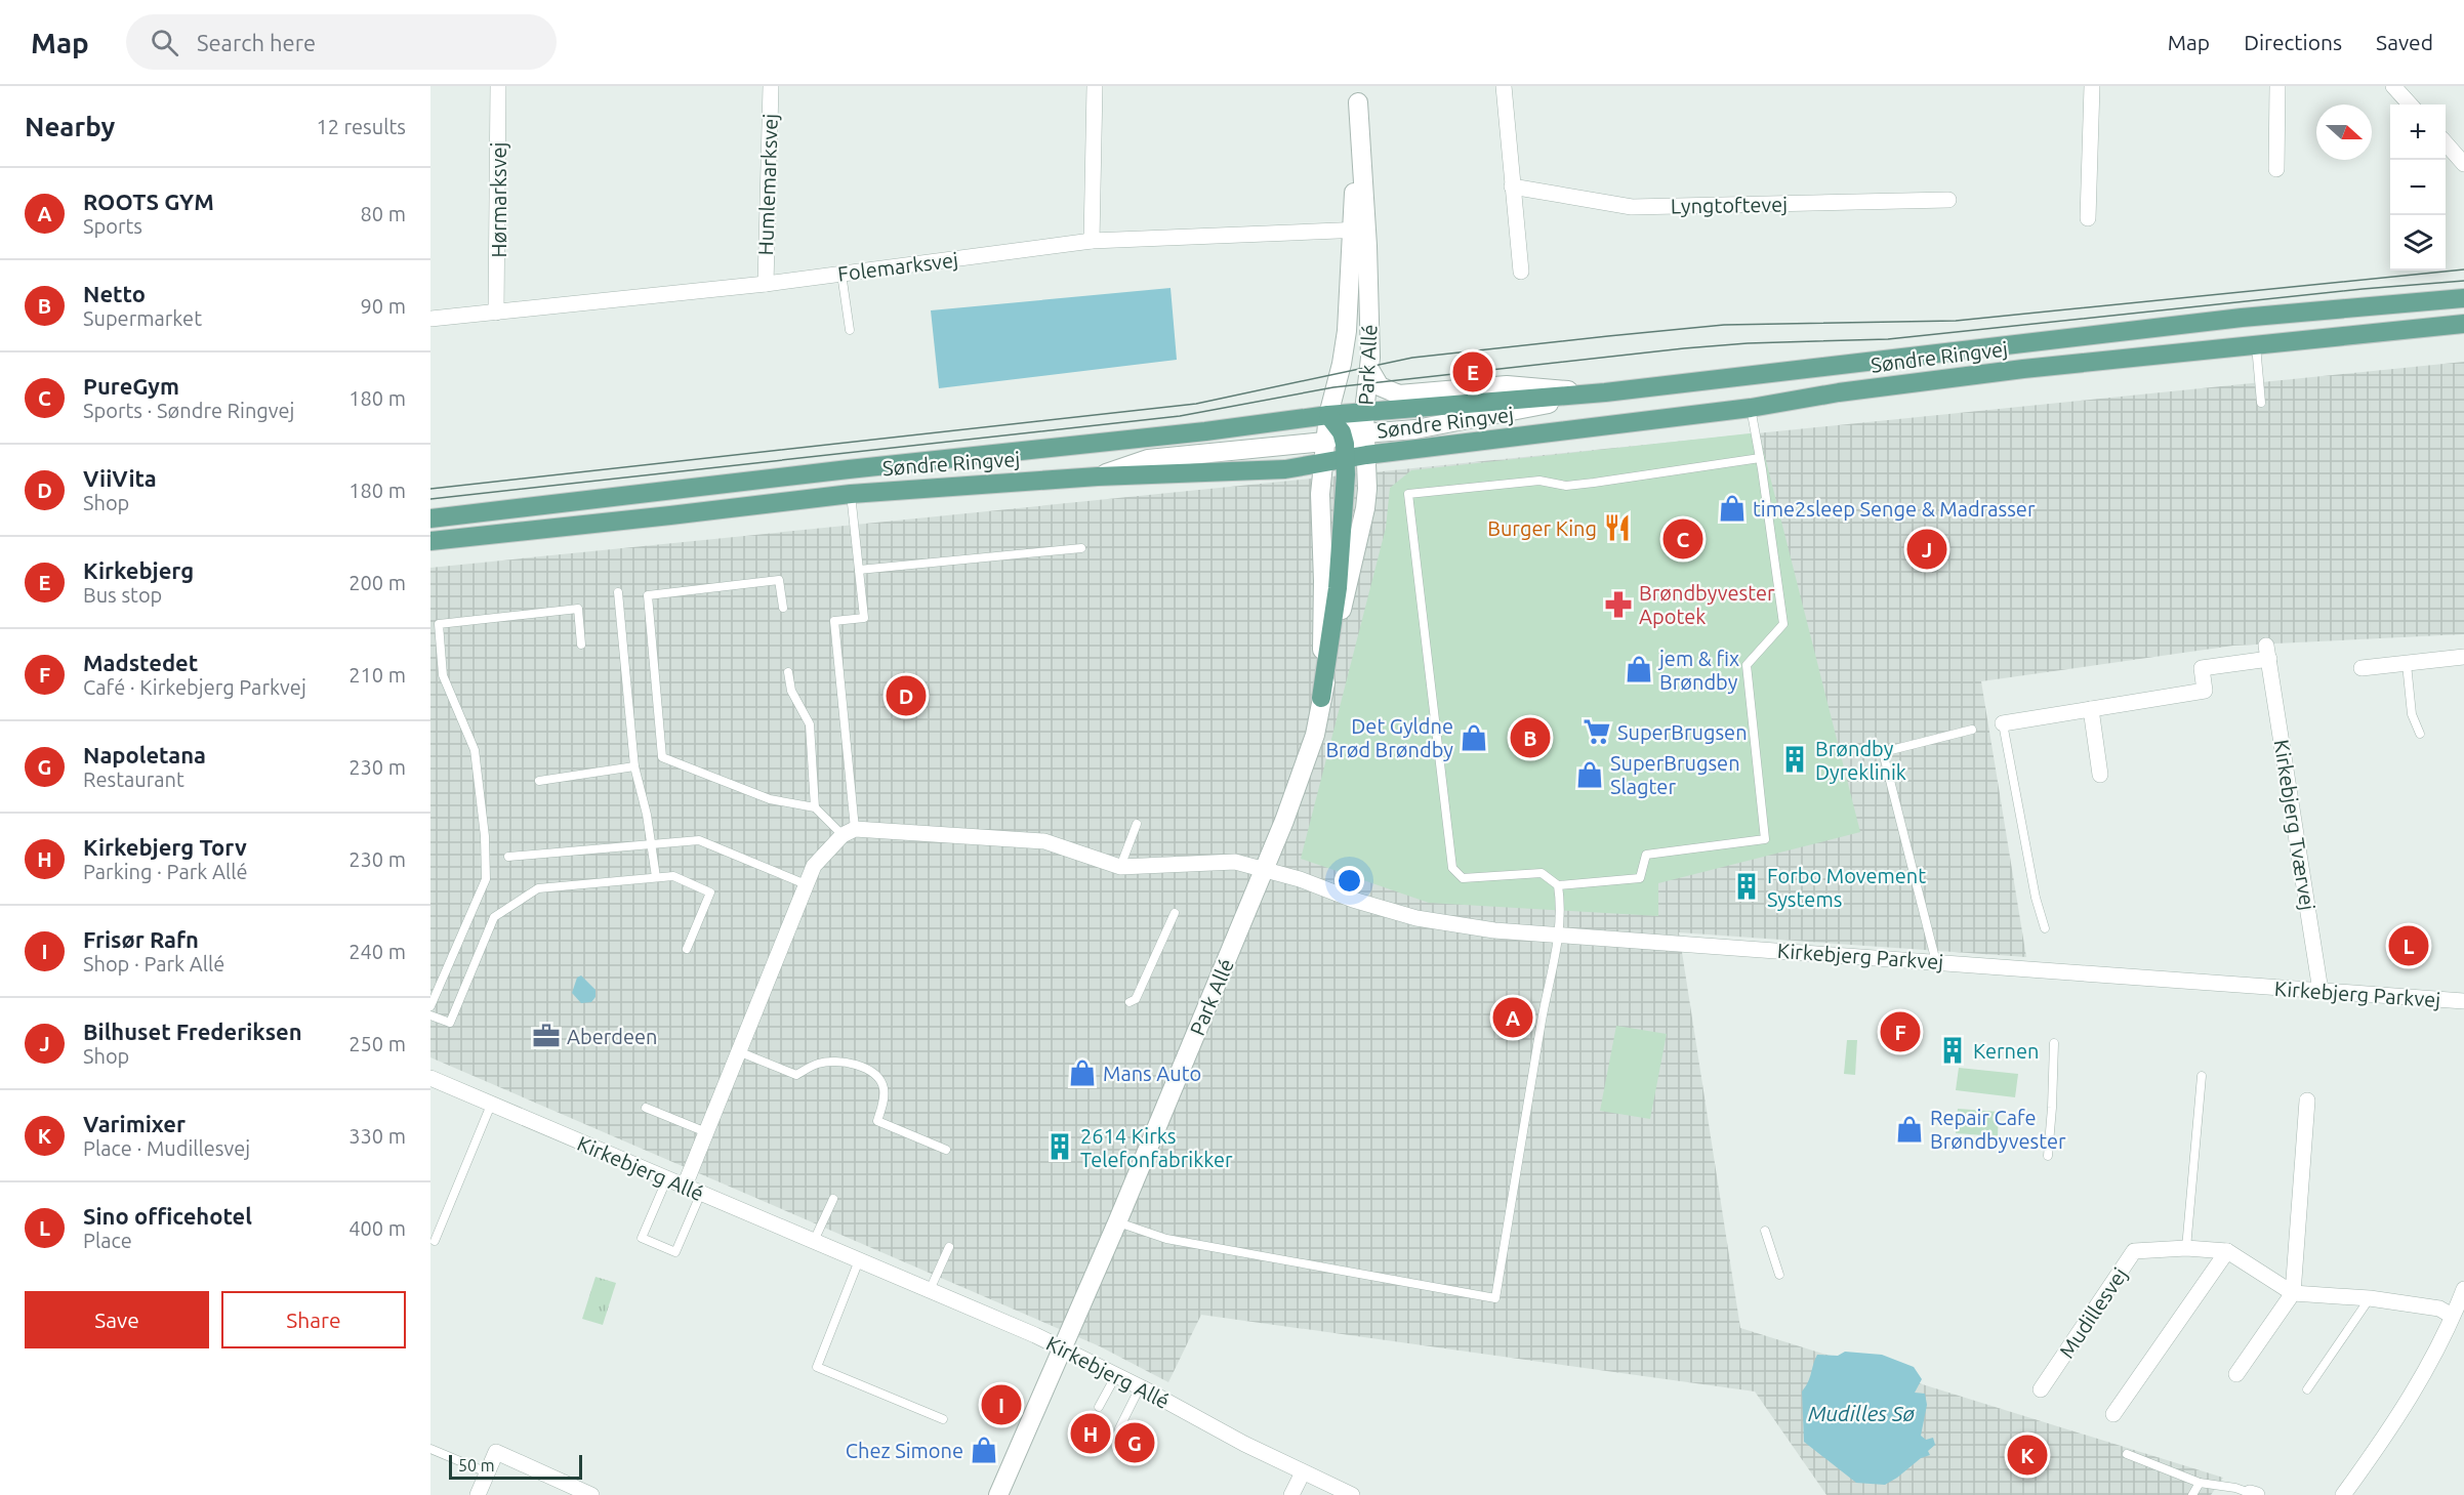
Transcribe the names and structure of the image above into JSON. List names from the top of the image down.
{
  "streets": {
    "main road": ["Søndre Ringvej"],
    "street": [
      "Humlemarksvej",
      "Hørmarksvej",
      "Lyngtoftevej",
      "Folemarksvej",
      "Park Allé",
      "Kirkebjerg Tværvej",
      "Kirkebjerg Parkvej",
      "Kirkebjerg Allé",
      "Mudillesvej"
    ]
  },
  "crossings": [
    ["Humlemarksvej", "Folemarksvej"],
    ["Hørmarksvej", "Folemarksvej"],
    ["Folemarksvej", "Park Allé"],
    ["Søndre Ringvej", "Park Allé"],
    ["Park Allé", "Kirkebjerg Parkvej"],
    ["Park Allé", "Kirkebjerg Allé"],
    ["Kirkebjerg Tværvej", "Kirkebjerg Parkvej"]
  ],
  "water": ["Mudilles Sø"],
  "places": {
    "shop": [
      "time2sleep Senge & Madrasser",
      "jem & fix Brøndby",
      "Det Gyldne Brød Brøndby",
      "SuperBrugsen Slagter",
      "Mans Auto",
      "Repair Cafe Brøndbyvester",
      "Chez Simone"
    ],
    "restaurant": ["Burger King"],
    "pharmacy": ["Brøndbyvester Apotek"],
    "supermarket": ["SuperBrugsen"],
    "building": [
      "Brøndby Dyreklinik",
      "Forbo Movement Systems",
      "Kernen",
      "2614 Kirks Telefonfabrikker"
    ],
    "office": ["Aberdeen"]
  },
  "scale_bar": "50 m",
  "north": "right",
  "page": {
    "header": "Map",
    "search": "Search here",
    "nav": ["Map", "Directions", "Saved"],
    "heading": ["Nearby", "12 results"],
    "map_buttons": ["+", "−"],
    "list": [
      {
        "mark": "A",
        "name": "ROOTS GYM",
        "note": "Sports",
        "value": "80 m"
      },
      {
        "mark": "B",
        "name": "Netto",
        "note": "Supermarket",
        "value": "90 m"
      },
      {
        "mark": "C",
        "name": "PureGym",
        "note": "Sports · Søndre Ringvej",
        "value": "180 m"
      },
      {
        "mark": "D",
        "name": "ViiVita",
        "note": "Shop",
        "value": "180 m"
      },
      {
        "mark": "E",
        "name": "Kirkebjerg",
        "note": "Bus stop",
        "value": "200 m"
      },
      {
        "mark": "F",
        "name": "Madstedet",
        "note": "Café · Kirkebjerg Parkvej",
        "value": "210 m"
      },
      {
        "mark": "G",
        "name": "Napoletana",
        "note": "Restaurant",
        "value": "230 m"
      },
      {
        "mark": "H",
        "name": "Kirkebjerg Torv",
        "note": "Parking · Park Allé",
        "value": "230 m"
      },
      {
        "mark": "I",
        "name": "Frisør Rafn",
        "note": "Shop · Park Allé",
        "value": "240 m"
      },
      {
        "mark": "J",
        "name": "Bilhuset Frederiksen",
        "note": "Shop",
        "value": "250 m"
      },
      {
        "mark": "K",
        "name": "Varimixer",
        "note": "Place · Mudillesvej",
        "value": "330 m"
      },
      {
        "mark": "L",
        "name": "Sino officehotel",
        "note": "Place",
        "value": "400 m"
      }
    ],
    "pins": [
      "E",
      "C",
      "J",
      "D",
      "B",
      "L",
      "A",
      "F",
      "I",
      "H",
      "G",
      "K"
    ],
    "buttons": ["Save", "Share"],
    "scale": "50 m"
  }
}
